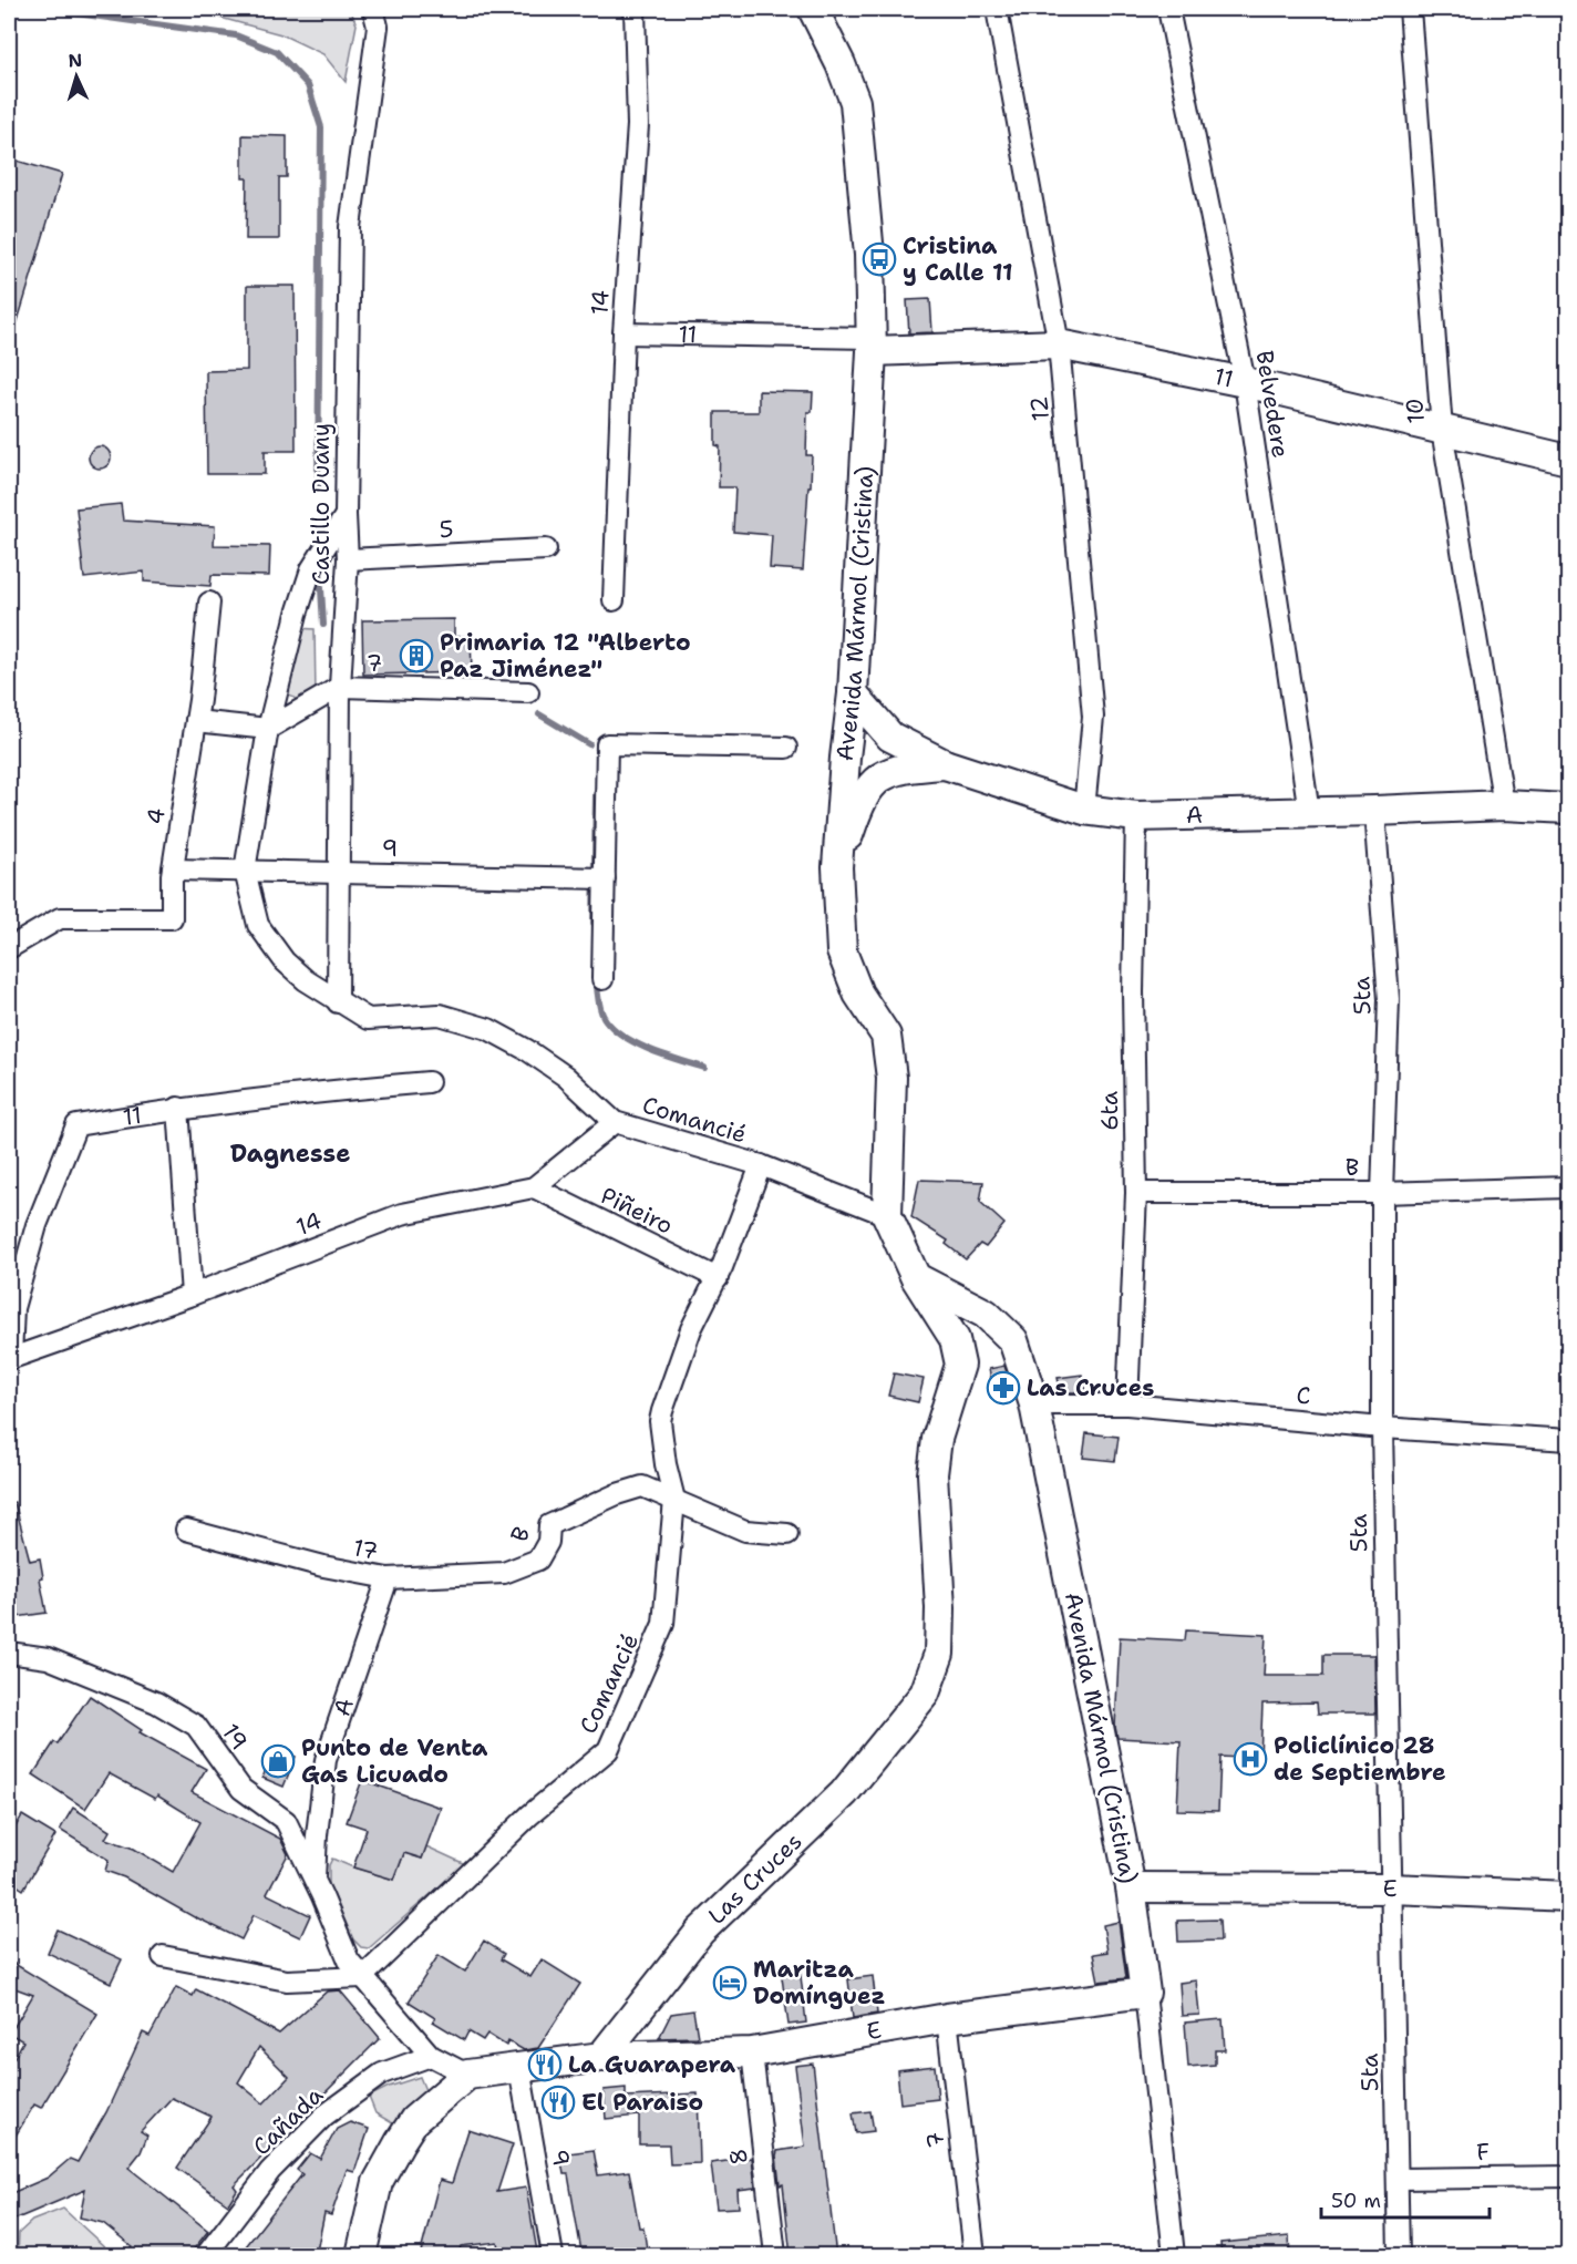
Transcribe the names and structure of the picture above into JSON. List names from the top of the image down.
{
  "streets": {
    "main road": [
      "11",
      "Avenida Mármol (Cristina)",
      "A",
      "Las Cruces",
      "E"
    ],
    "street": [
      "14",
      "Belvedere",
      "12",
      "10",
      "Castillo Duany",
      "5",
      "7",
      "4",
      "9",
      "5ta",
      "6ta",
      "Comancié",
      "B",
      "Piñeiro",
      "C",
      "17",
      "19",
      "Cañada",
      "F",
      "8"
    ]
  },
  "crossings": [
    ["14", "11"],
    ["14", "Comancié"],
    ["14", "Piñeiro"],
    ["11", "Belvedere"],
    ["11", "12"],
    ["11", "10"],
    ["11", "Avenida Mármol (Cristina)"],
    ["Belvedere", "A"],
    ["12", "A"],
    ["10", "A"],
    ["Castillo Duany", "5"],
    ["Castillo Duany", "7"],
    ["Castillo Duany", "9"],
    ["Avenida Mármol (Cristina)", "A"],
    ["Avenida Mármol (Cristina)", "Comancié"],
    ["Avenida Mármol (Cristina)", "C"],
    ["Avenida Mármol (Cristina)", "Las Cruces"],
    ["Avenida Mármol (Cristina)", "E"],
    ["7", "E"],
    ["A", "5ta"],
    ["A", "6ta"],
    ["A", "17"],
    ["A", "19"],
    ["4", "9"],
    ["9", "E"],
    ["5ta", "B"],
    ["5ta", "C"],
    ["5ta", "E"],
    ["5ta", "F"],
    ["6ta", "B"],
    ["6ta", "C"],
    ["Comancié", "B"],
    ["Comancié", "Piñeiro"],
    ["Comancié", "19"],
    ["Comancié", "Las Cruces"],
    ["B", "17"],
    ["Las Cruces", "E"],
    ["E", "8"]
  ],
  "districts": ["Dagnesse"],
  "places": {
    "bus stop": ["Cristina y Calle 11"],
    "building": ["Primaria 12 \"Alberto Paz Jiménez\""],
    "pharmacy": ["Las Cruces"],
    "hospital": ["Policlínico 28 de Septiembre"],
    "shop": ["Punto de Venta Gas Licuado"],
    "hotel": ["Maritza Domínguez"],
    "restaurant": ["La Guarapera", "El Paraiso"]
  },
  "scale_bar": "50 m",
  "north": "top"
}
